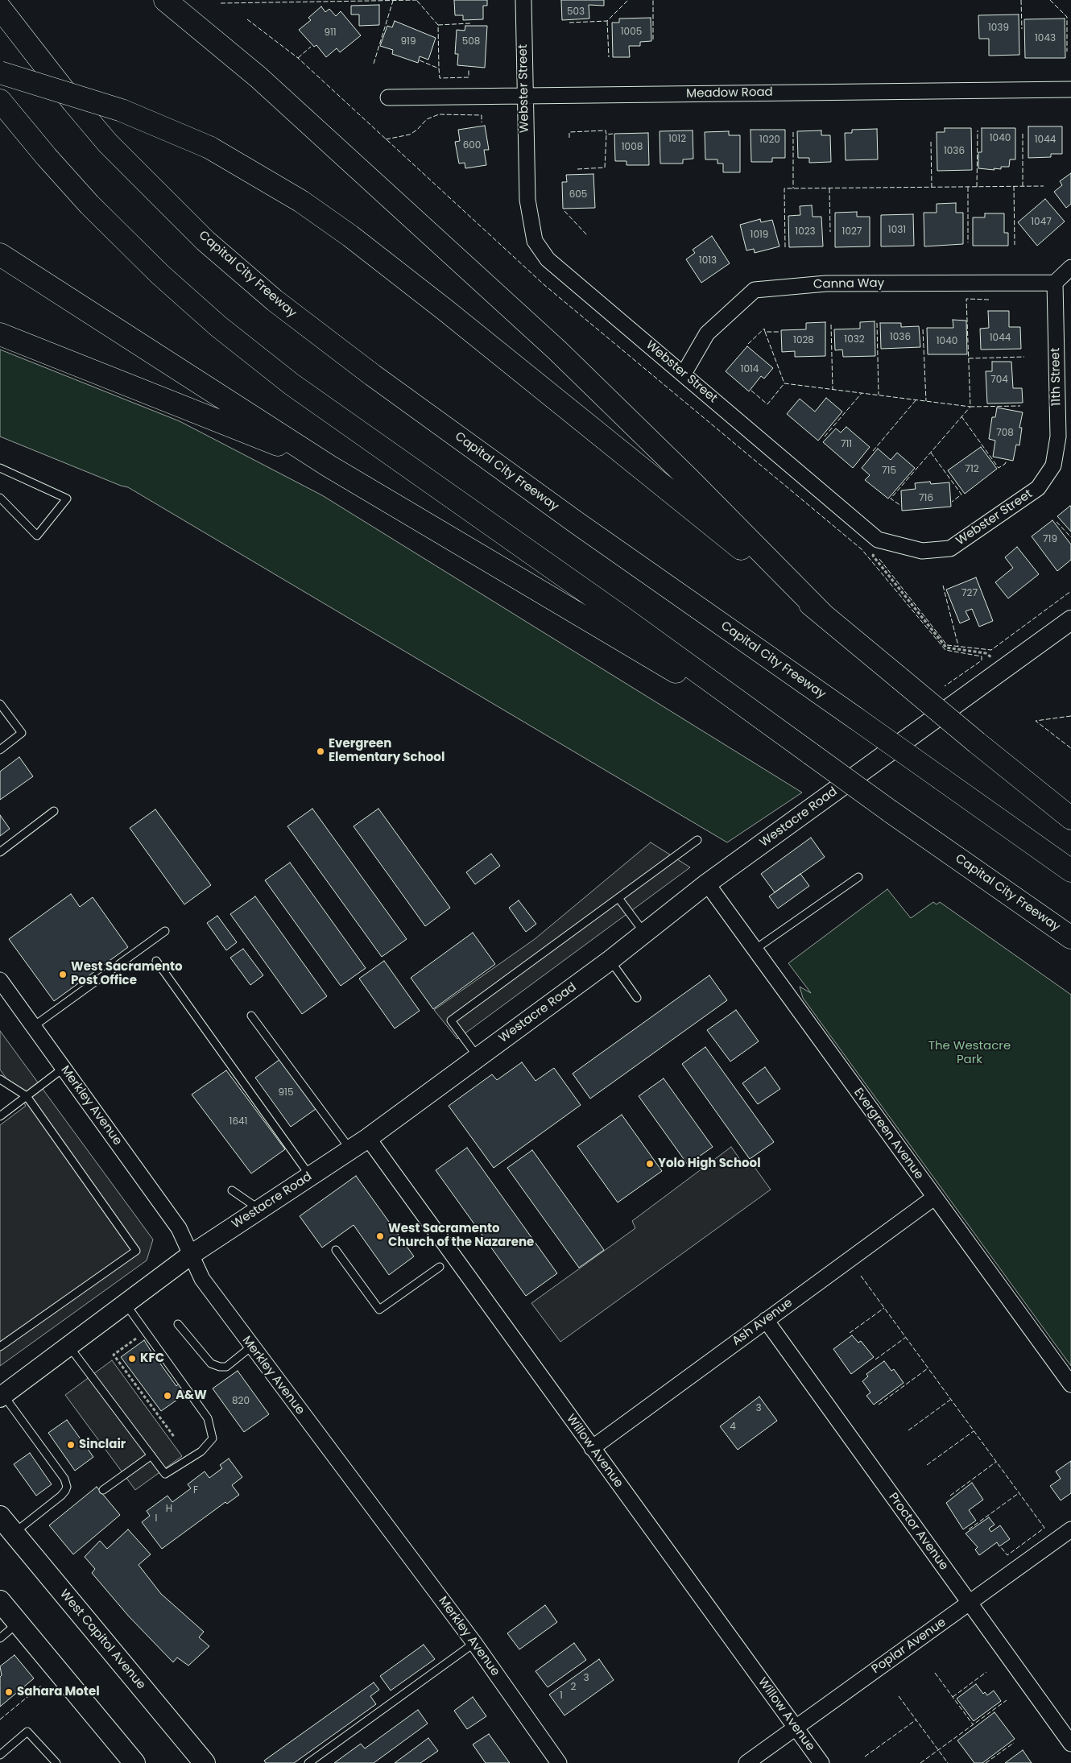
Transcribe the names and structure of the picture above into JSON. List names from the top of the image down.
{
  "streets": {
    "highway": ["Capital City Freeway"],
    "main road": ["West Capitol Avenue"],
    "street": [
      "Webster Street",
      "Meadow Road",
      "Canna Way",
      "11th Street",
      "Westacre Road",
      "Merkley Avenue",
      "Evergreen Avenue",
      "Ash Avenue",
      "Willow Avenue",
      "Proctor Avenue",
      "Poplar Avenue"
    ]
  },
  "crossings": [
    ["Webster Street", "Meadow Road"],
    ["Webster Street", "Canna Way"],
    ["Webster Street", "11th Street"],
    ["Canna Way", "11th Street"],
    ["Westacre Road", "Merkley Avenue"],
    ["Westacre Road", "Evergreen Avenue"],
    ["Westacre Road", "Willow Avenue"],
    ["Evergreen Avenue", "Ash Avenue"],
    ["Ash Avenue", "Willow Avenue"],
    ["Ash Avenue", "Proctor Avenue"],
    ["Willow Avenue", "Poplar Avenue"],
    ["Proctor Avenue", "Poplar Avenue"]
  ],
  "parks": ["The Westacre Park"],
  "places": [
    "Evergreen Elementary School",
    "West Sacramento Post Office",
    "Yolo High School",
    "West Sacramento Church of the Nazarene",
    "KFC",
    "A&W",
    "Sinclair",
    "Sahara Motel"
  ],
  "house_numbers": [
    "503",
    "1039",
    "1005",
    "911",
    "1043",
    "919",
    "508",
    "1040",
    "1012",
    "1020",
    "1044",
    "600",
    "1008",
    "1036",
    "605",
    "1047",
    "1031",
    "1023",
    "1027",
    "1019",
    "1013",
    "1036",
    "1044",
    "1032",
    "1028",
    "1040",
    "1014",
    "704",
    "708",
    "711",
    "712",
    "715",
    "716",
    "719",
    "727",
    "915",
    "1641",
    "820",
    "3",
    "4",
    "F",
    "H",
    "I",
    "3",
    "2",
    "1"
  ]
}
